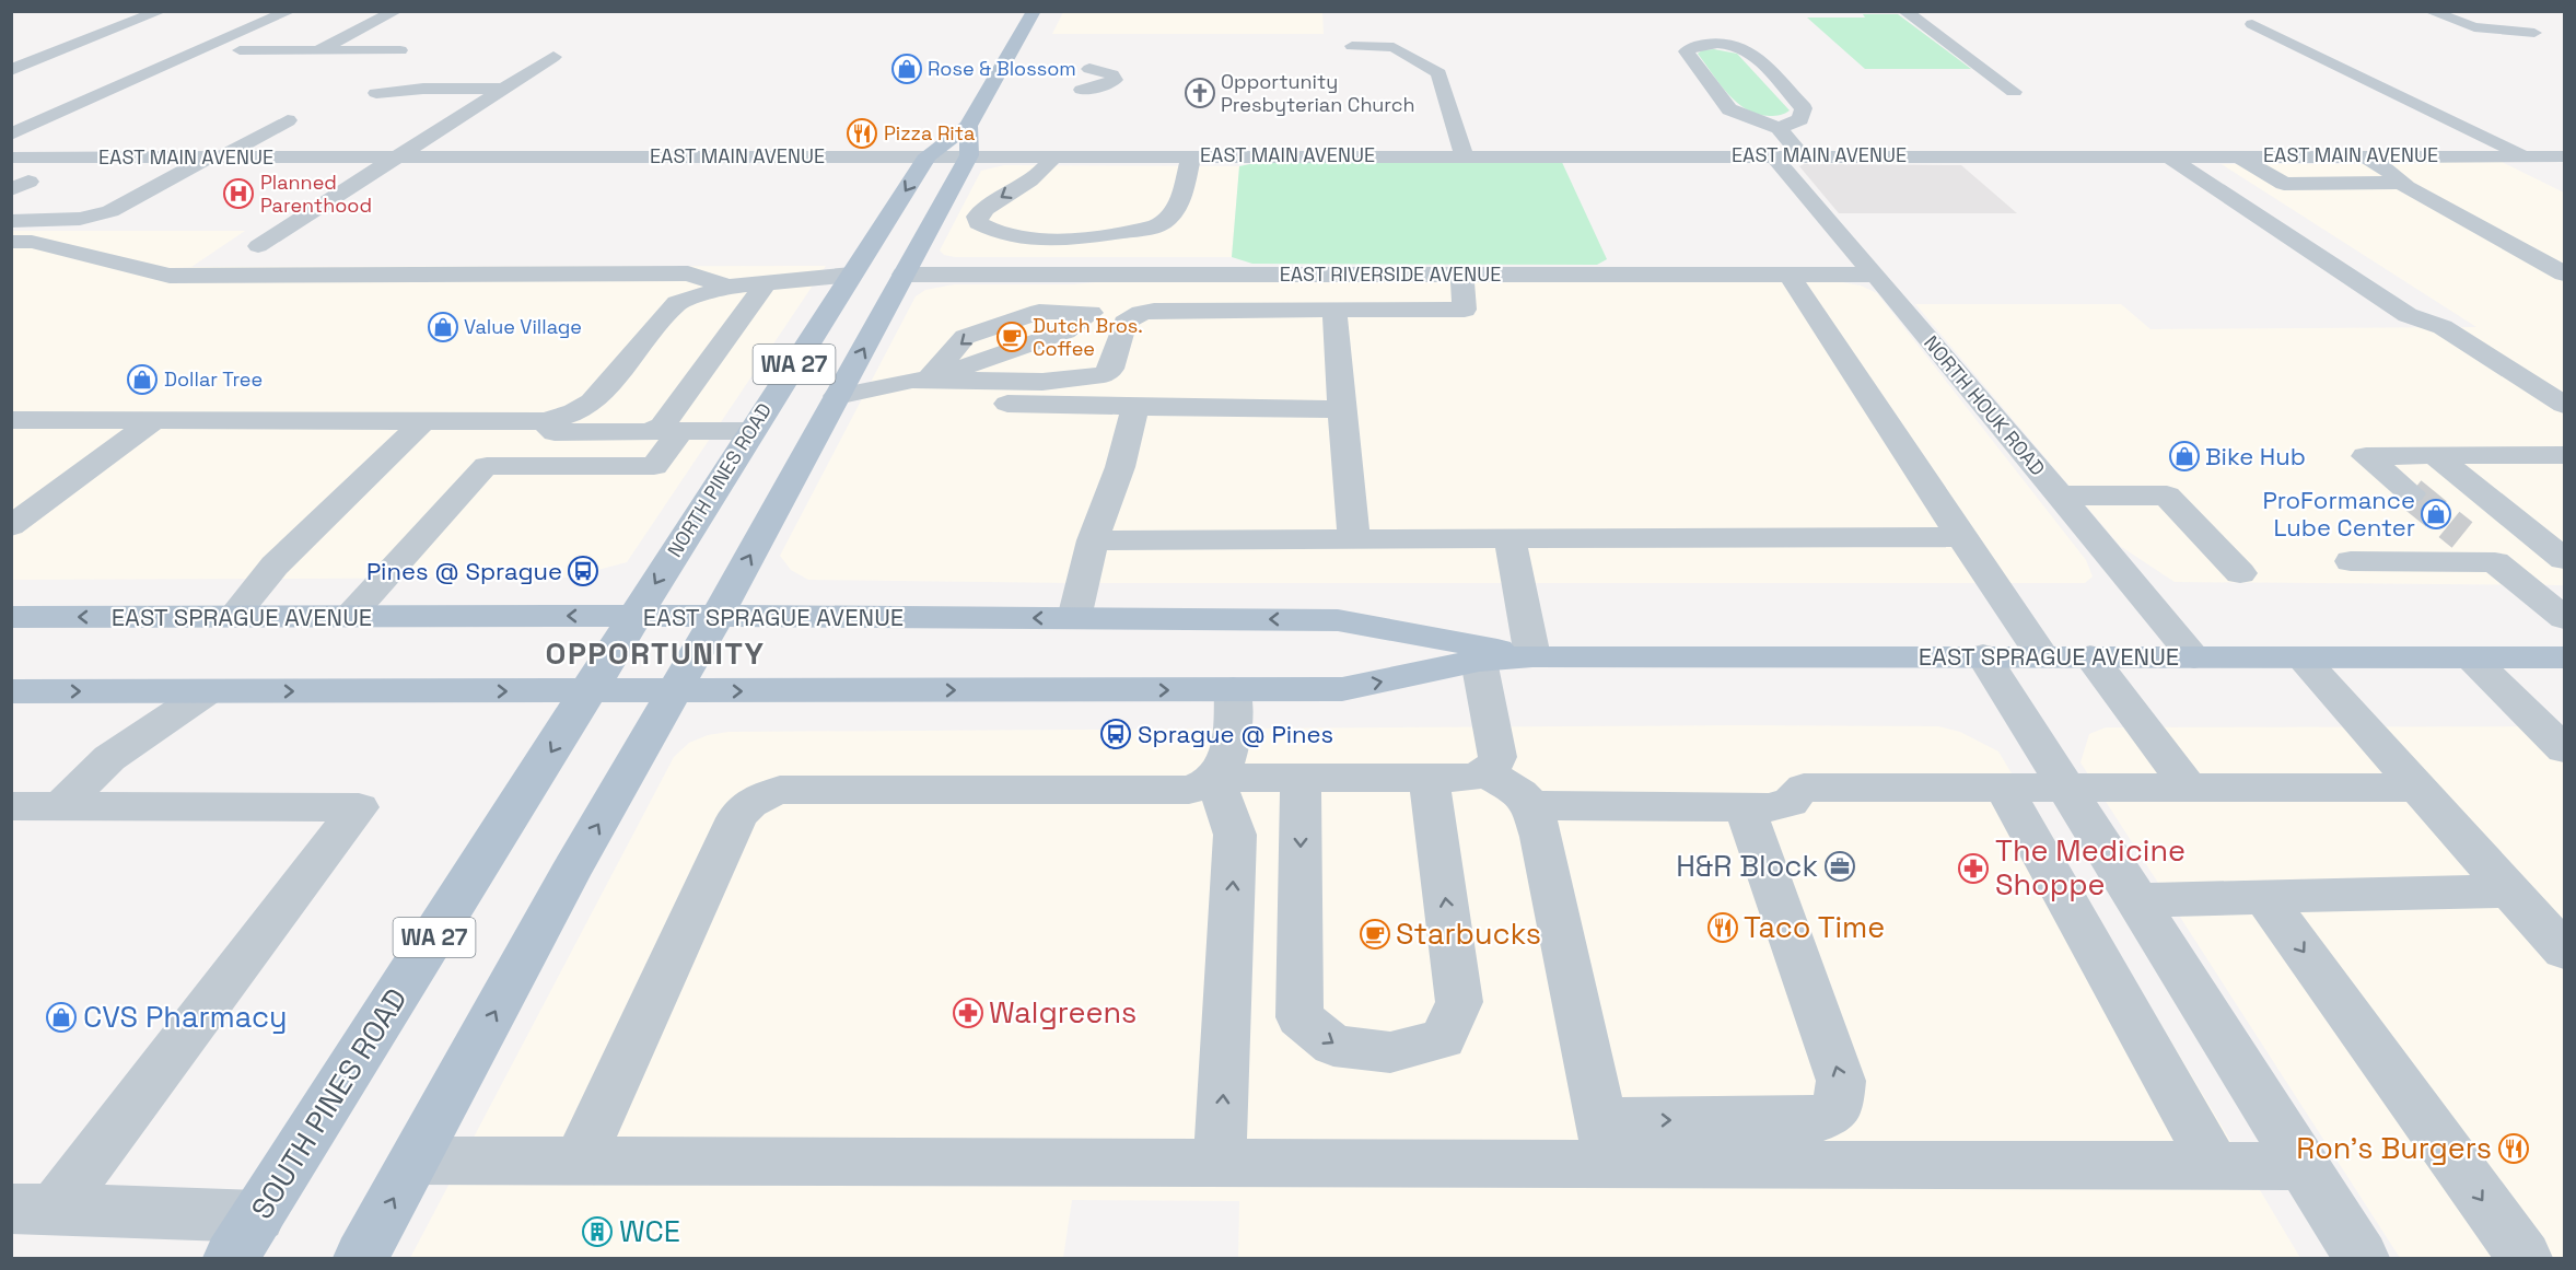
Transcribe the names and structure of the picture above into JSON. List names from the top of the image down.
{
  "streets": {
    "main road": [
      "WA 27",
      "NORTH PINES ROAD",
      "EAST SPRAGUE AVENUE",
      "SOUTH PINES ROAD"
    ],
    "street": ["EAST MAIN AVENUE", "EAST RIVERSIDE AVENUE", "NORTH HOUK ROAD"]
  },
  "crossings": [
    ["EAST MAIN AVENUE", "WA 27"],
    ["EAST MAIN AVENUE", "NORTH HOUK ROAD"],
    ["EAST MAIN AVENUE", "NORTH PINES ROAD"],
    ["EAST RIVERSIDE AVENUE", "WA 27"],
    ["EAST RIVERSIDE AVENUE", "NORTH HOUK ROAD"],
    ["WA 27", "EAST SPRAGUE AVENUE"],
    ["NORTH HOUK ROAD", "EAST SPRAGUE AVENUE"],
    ["NORTH PINES ROAD", "EAST SPRAGUE AVENUE"],
    ["NORTH PINES ROAD", "SOUTH PINES ROAD"],
    ["EAST SPRAGUE AVENUE", "SOUTH PINES ROAD"]
  ],
  "districts": ["OPPORTUNITY"],
  "places": {
    "shop": [
      "Rose & Blossom",
      "Value Village",
      "Dollar Tree",
      "Bike Hub",
      "ProFormance Lube Center",
      "CVS Pharmacy"
    ],
    "church": ["Opportunity Presbyterian Church"],
    "restaurant": ["Pizza Rita", "Taco Time", "Ron's Burgers"],
    "hospital": ["Planned Parenthood"],
    "cafe": ["Dutch Bros. Coffee", "Starbucks"],
    "bus stop": ["Pines @ Sprague", "Sprague @ Pines"],
    "office": ["H&R Block"],
    "pharmacy": ["The Medicine Shoppe", "Walgreens"],
    "building": ["WCE"]
  }
}
